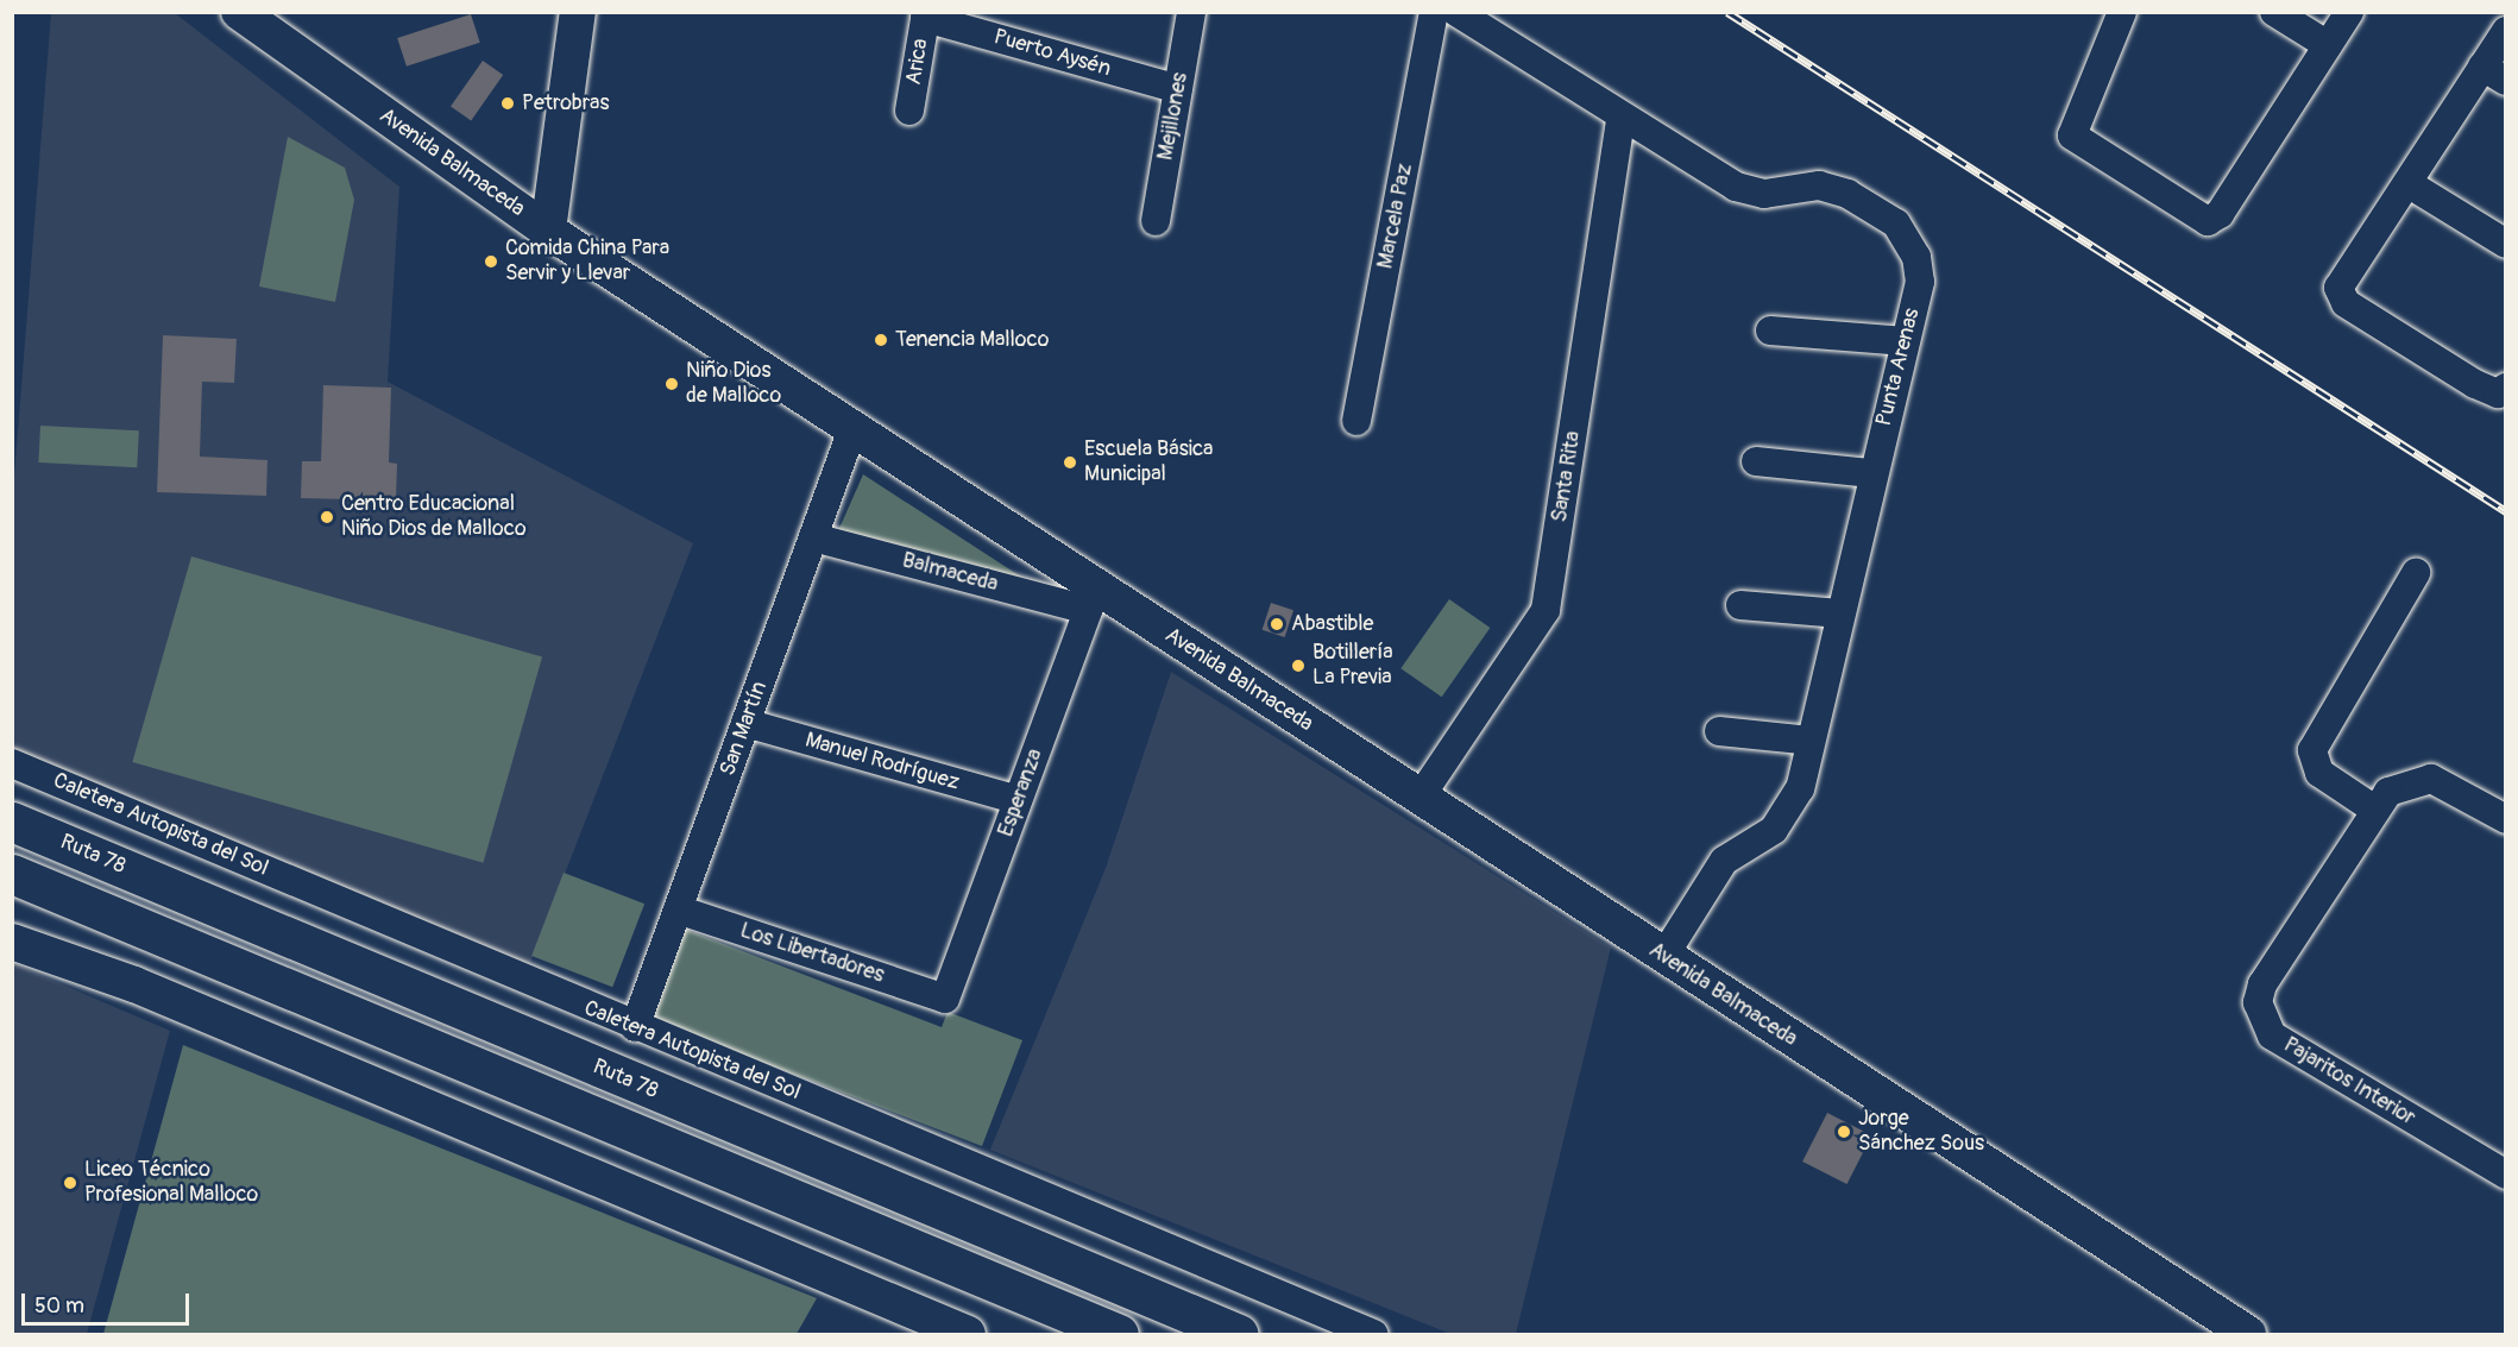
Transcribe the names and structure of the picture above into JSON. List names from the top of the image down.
{
  "streets": {
    "highway": ["Ruta 78"],
    "main road": ["Avenida Balmaceda"],
    "street": [
      "Puerto Aysén",
      "Arica",
      "Mejillones",
      "Marcela Paz",
      "Punta Arenas",
      "Santa Rita",
      "Balmaceda",
      "San Martín",
      "Manuel Rodríguez",
      "Esperanza",
      "Caletera Autopista del Sol",
      "Los Libertadores",
      "Pajaritos Interior"
    ]
  },
  "crossings": [
    ["Puerto Aysén", "Arica"],
    ["Puerto Aysén", "Mejillones"],
    ["Avenida Balmaceda", "Punta Arenas"],
    ["Avenida Balmaceda", "Santa Rita"],
    ["Avenida Balmaceda", "Balmaceda"],
    ["Avenida Balmaceda", "San Martín"],
    ["Avenida Balmaceda", "Esperanza"],
    ["Punta Arenas", "Santa Rita"],
    ["Balmaceda", "San Martín"],
    ["Balmaceda", "Esperanza"],
    ["San Martín", "Manuel Rodríguez"],
    ["San Martín", "Caletera Autopista del Sol"],
    ["San Martín", "Los Libertadores"],
    ["Manuel Rodríguez", "Esperanza"],
    ["Esperanza", "Los Libertadores"]
  ],
  "places": [
    "Petrobras",
    "Comida China Para Servir y Llevar",
    "Tenencia Malloco",
    "Niño Dios de Malloco",
    "Escuela Básica Municipal",
    "Centro Educacional Niño Dios de Malloco",
    "Abastible",
    "Botillería La Previa",
    "Jorge Sánchez Sous",
    "Liceo Técnico Profesional Malloco"
  ],
  "scale_bar": "50 m"
}
